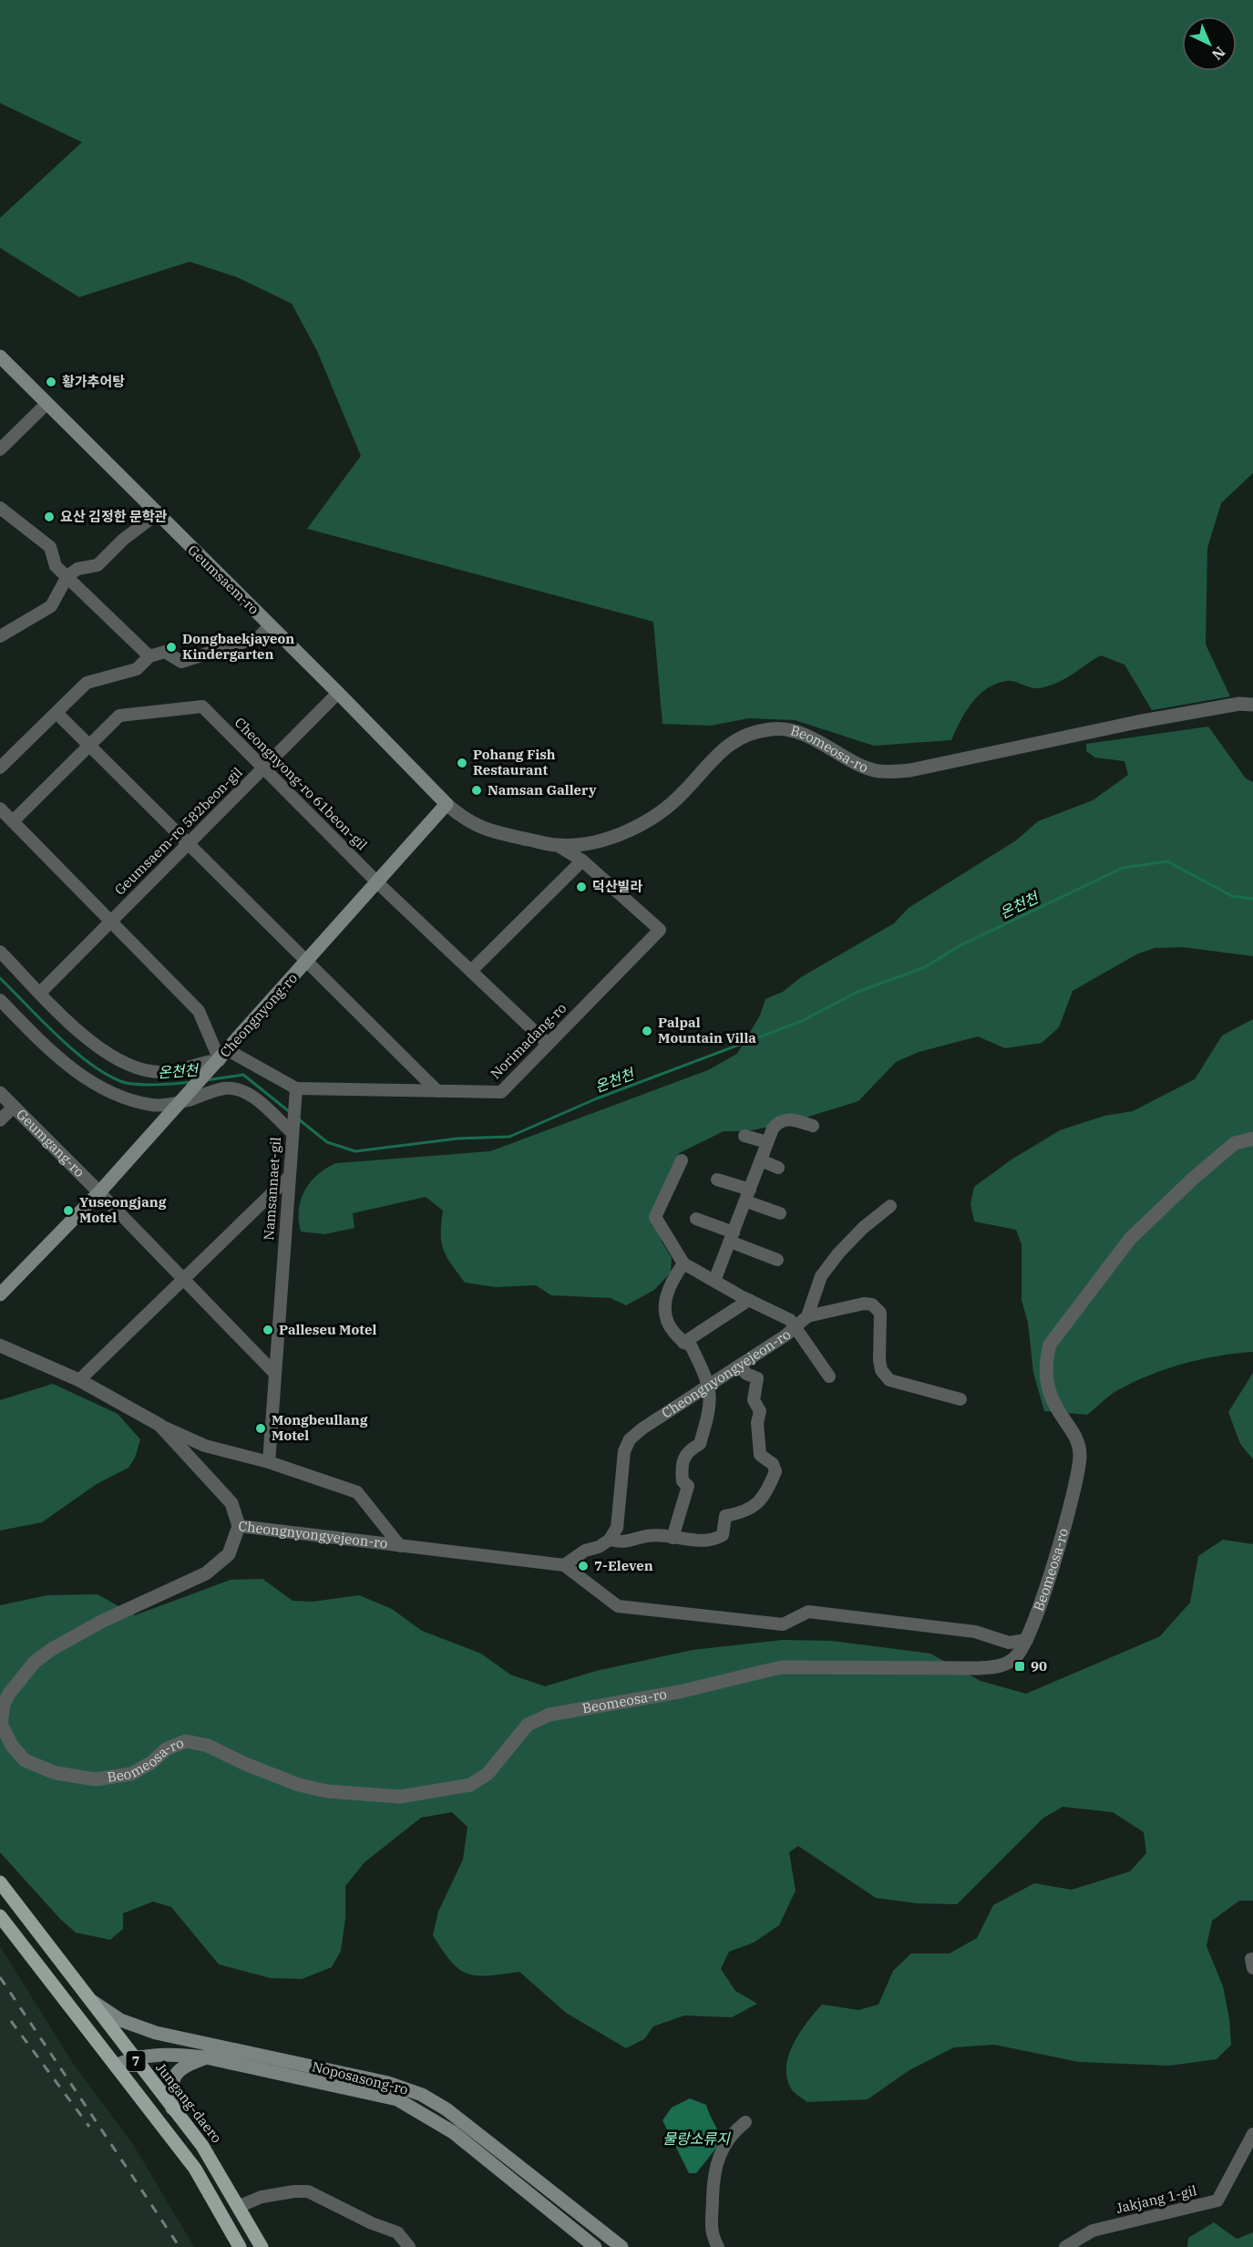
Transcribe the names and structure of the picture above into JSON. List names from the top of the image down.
{
  "streets": {
    "main road": [
      "Geumsaem-ro",
      "Cheongnyong-ro",
      "7",
      "Noposasong-ro",
      "Jungang-daero"
    ],
    "street": [
      "Beomeosa-ro",
      "Cheongnyong-ro 61beon-gil",
      "Geumsaem-ro 582beon-gil",
      "Norimadang-ro",
      "Geumgang-ro",
      "Namsannaet-gil",
      "Cheongnyongyejeon-ro",
      "Jakjang 1-gil"
    ]
  },
  "crossings": [
    ["Geumsaem-ro", "Beomeosa-ro"],
    ["Geumsaem-ro", "Geumsaem-ro 582beon-gil"],
    ["Geumsaem-ro", "Cheongnyong-ro"],
    ["Beomeosa-ro", "Cheongnyong-ro"],
    ["Beomeosa-ro", "Norimadang-ro"],
    ["Beomeosa-ro", "Cheongnyongyejeon-ro"],
    ["Cheongnyong-ro 61beon-gil", "Geumsaem-ro 582beon-gil"],
    ["Cheongnyong-ro 61beon-gil", "Cheongnyong-ro"],
    ["Cheongnyong-ro 61beon-gil", "Norimadang-ro"],
    ["Cheongnyong-ro", "Norimadang-ro"],
    ["Cheongnyong-ro", "Geumgang-ro"],
    ["Cheongnyong-ro", "Namsannaet-gil"],
    ["7", "Noposasong-ro"],
    ["Noposasong-ro", "Jungang-daero"]
  ],
  "water": ["온천천", "물랑소류지"],
  "places": {
    "other": [
      "황가추어탕",
      "요산 김정한 문학관",
      "Dongbaekjayeon Kindergarten",
      "Pohang Fish Restaurant",
      "Namsan Gallery",
      "덕산빌라",
      "Palpal Mountain Villa",
      "Yuseongjang Motel",
      "Palleseu Motel",
      "Mongbeullang Motel",
      "7-Eleven"
    ],
    "transit": ["90"]
  },
  "north": "bottom right"
}
